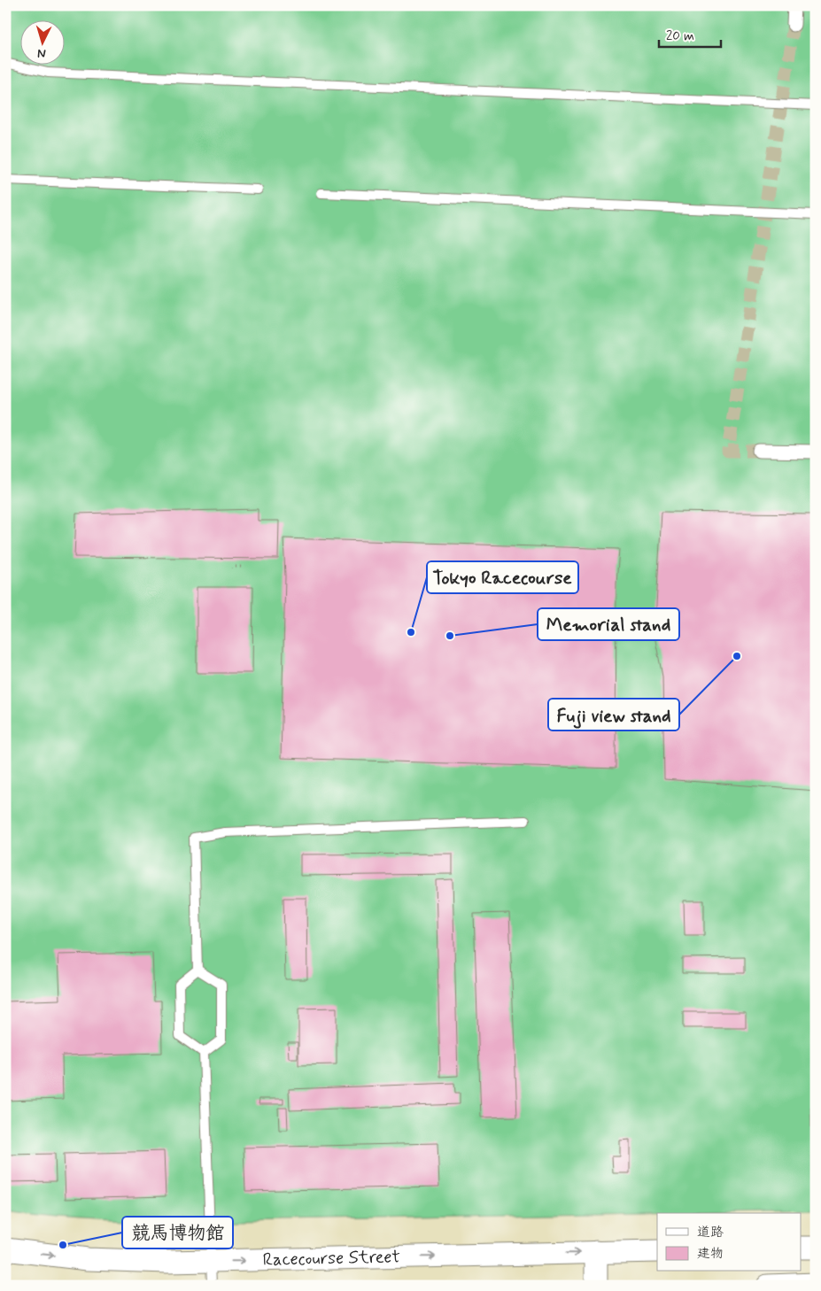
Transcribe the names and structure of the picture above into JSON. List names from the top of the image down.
{
  "streets": {
    "street": ["Racecourse Street"]
  },
  "one_way": ["Racecourse Street"],
  "places": [
    "Tokyo Racecourse",
    "Memorial stand",
    "Fuji view stand",
    "競馬博物館"
  ],
  "legend": ["道路", "建物"],
  "scale_bar": "20 m",
  "north": "bottom"
}
